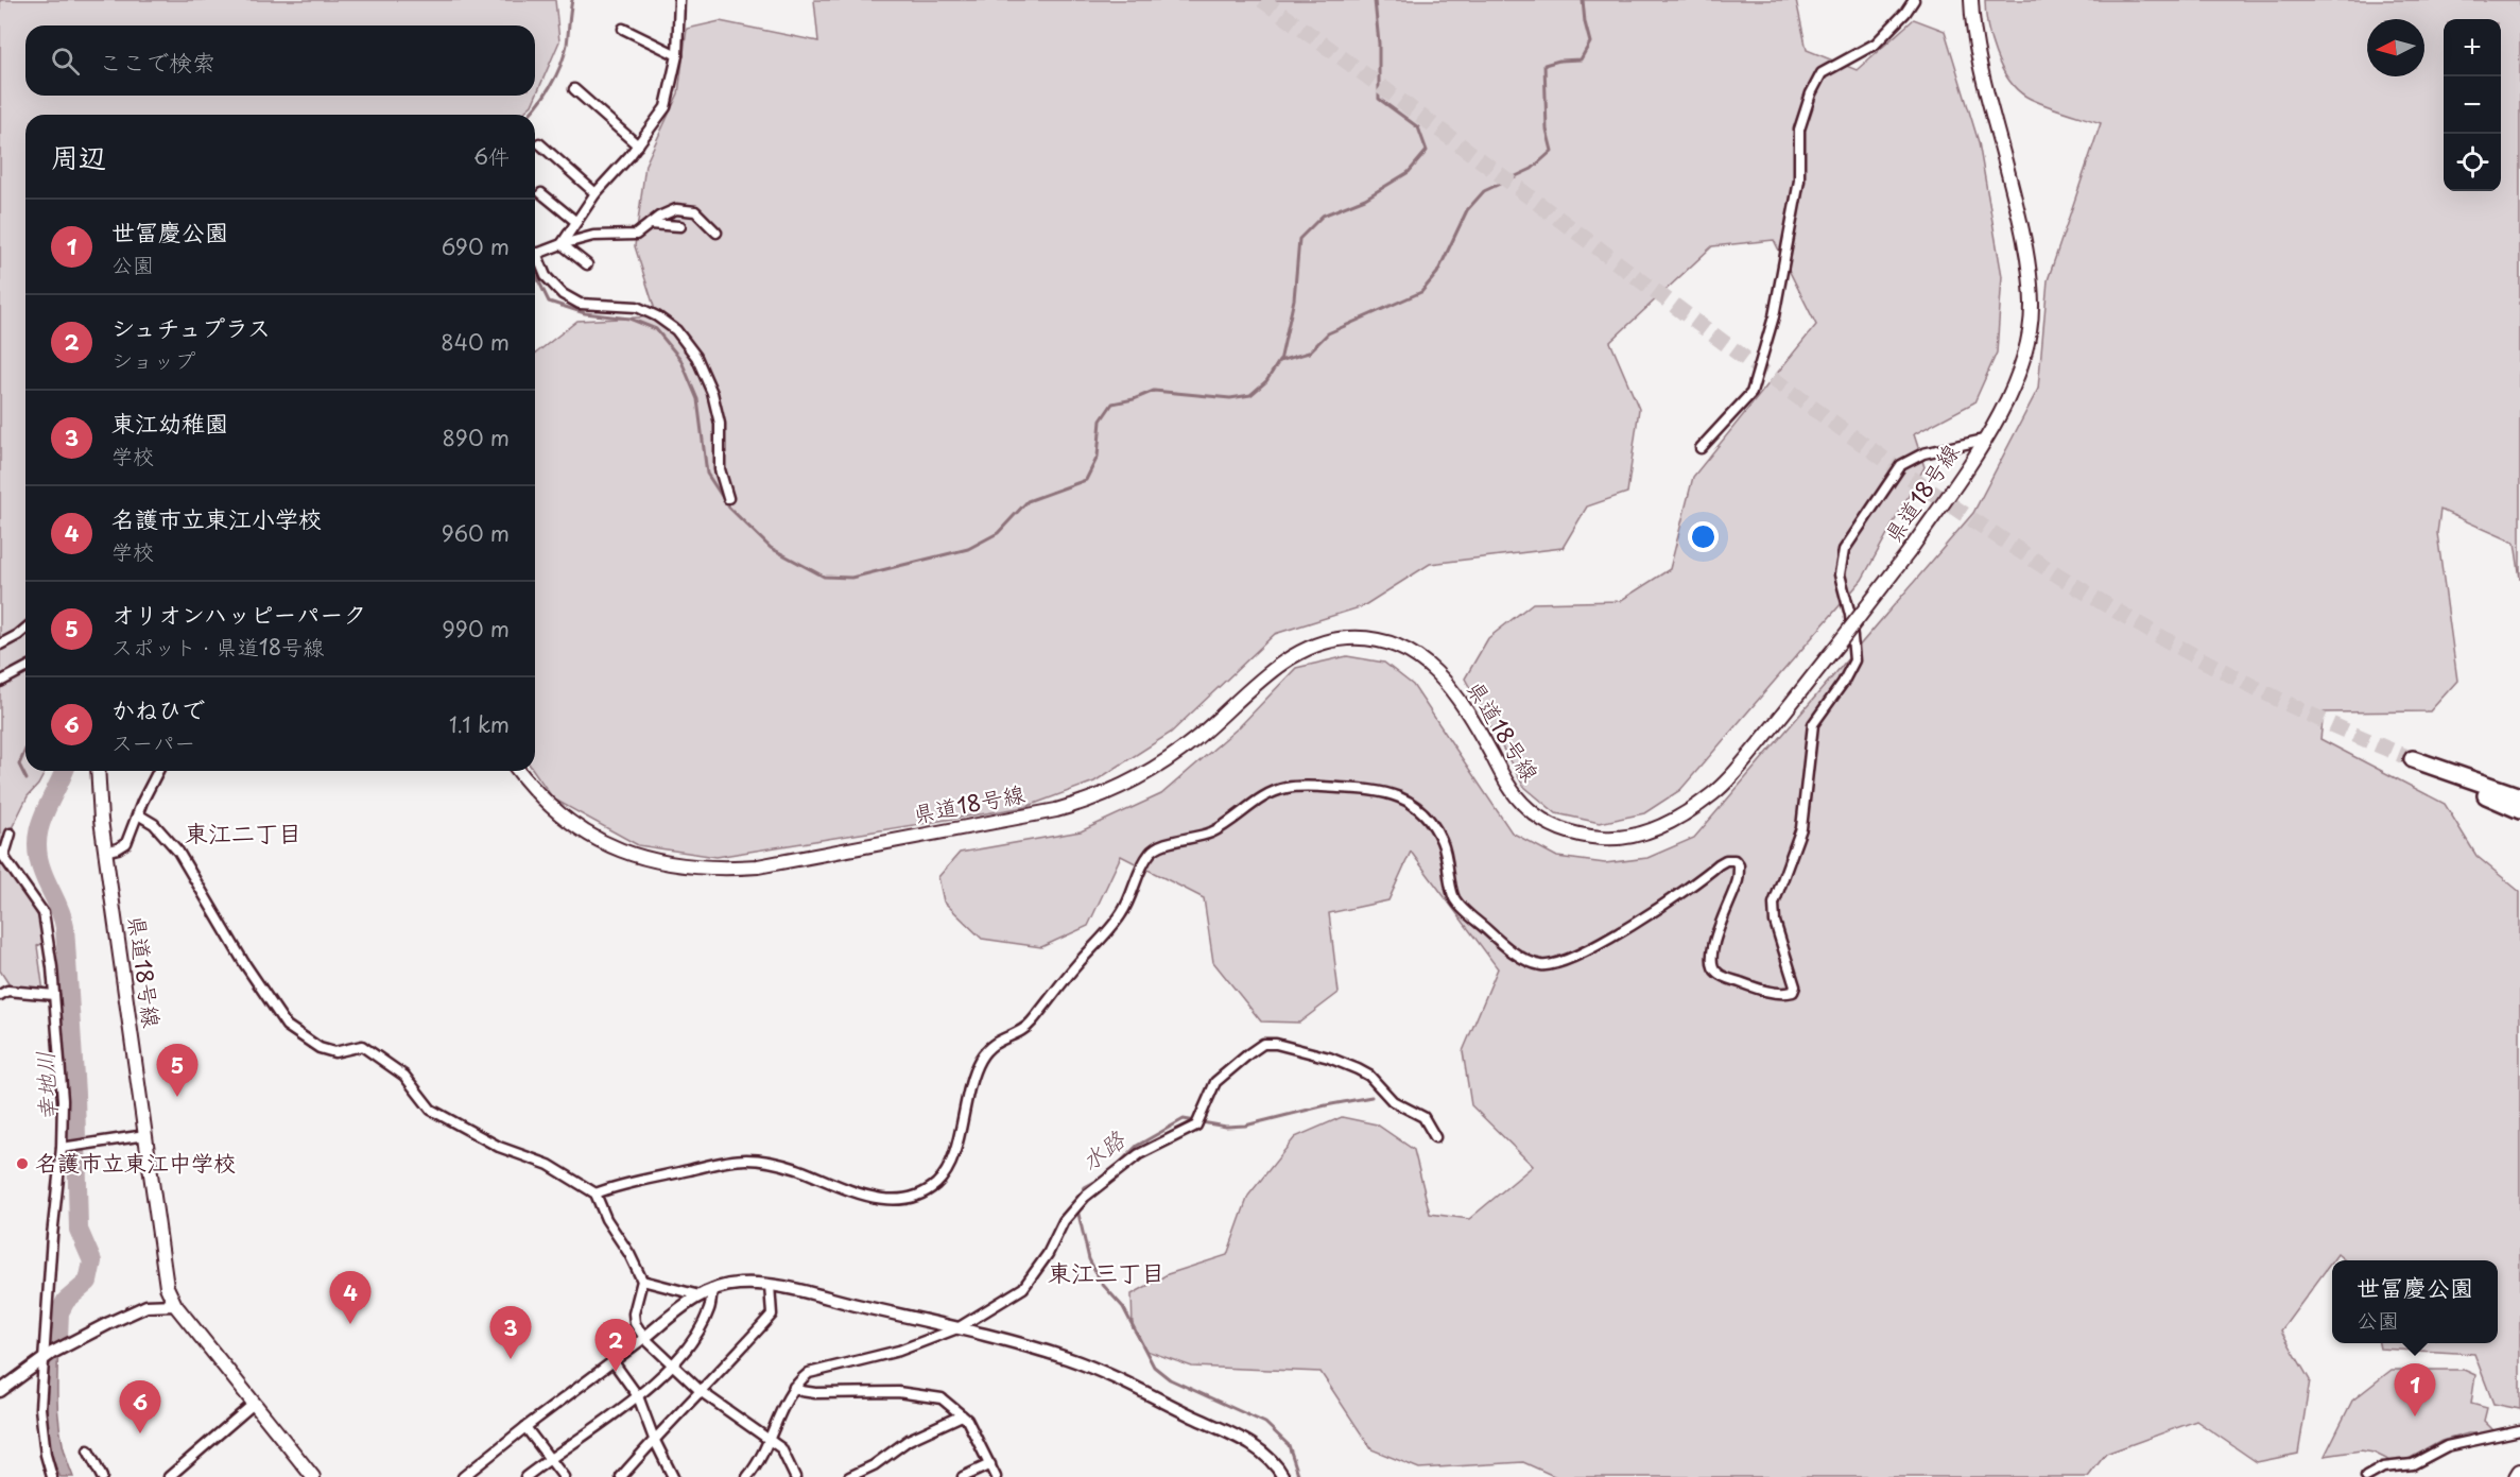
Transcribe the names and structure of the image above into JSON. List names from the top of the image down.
{
  "streets": {
    "main road": ["県道18号線"]
  },
  "districts": ["東江二丁目", "東江三丁目"],
  "water": ["幸地川", "水路"],
  "places": ["名護市立東江中学校"],
  "north": "left",
  "page": {
    "map_buttons": ["+", "−"],
    "search": "ここで検索",
    "heading": ["周辺", "6件"],
    "list": [
      {
        "mark": "1",
        "name": "世冨慶公園",
        "note": "公園",
        "value": "690 m"
      },
      {
        "mark": "2",
        "name": "シュチュプラス",
        "note": "ショップ",
        "value": "840 m"
      },
      {
        "mark": "3",
        "name": "東江幼稚園",
        "note": "学校",
        "value": "890 m"
      },
      {
        "mark": "4",
        "name": "名護市立東江小学校",
        "note": "学校",
        "value": "960 m"
      },
      {
        "mark": "5",
        "name": "オリオンハッピーパーク",
        "note": "スポット · 県道18号線",
        "value": "990 m"
      },
      {
        "mark": "6",
        "name": "かねひで",
        "note": "スーパー",
        "value": "1.1 km"
      }
    ],
    "pins": [
      "5",
      "4",
      "3",
      "2",
      "1",
      "6"
    ],
    "popup": ["世冨慶公園", "公園"]
  }
}
